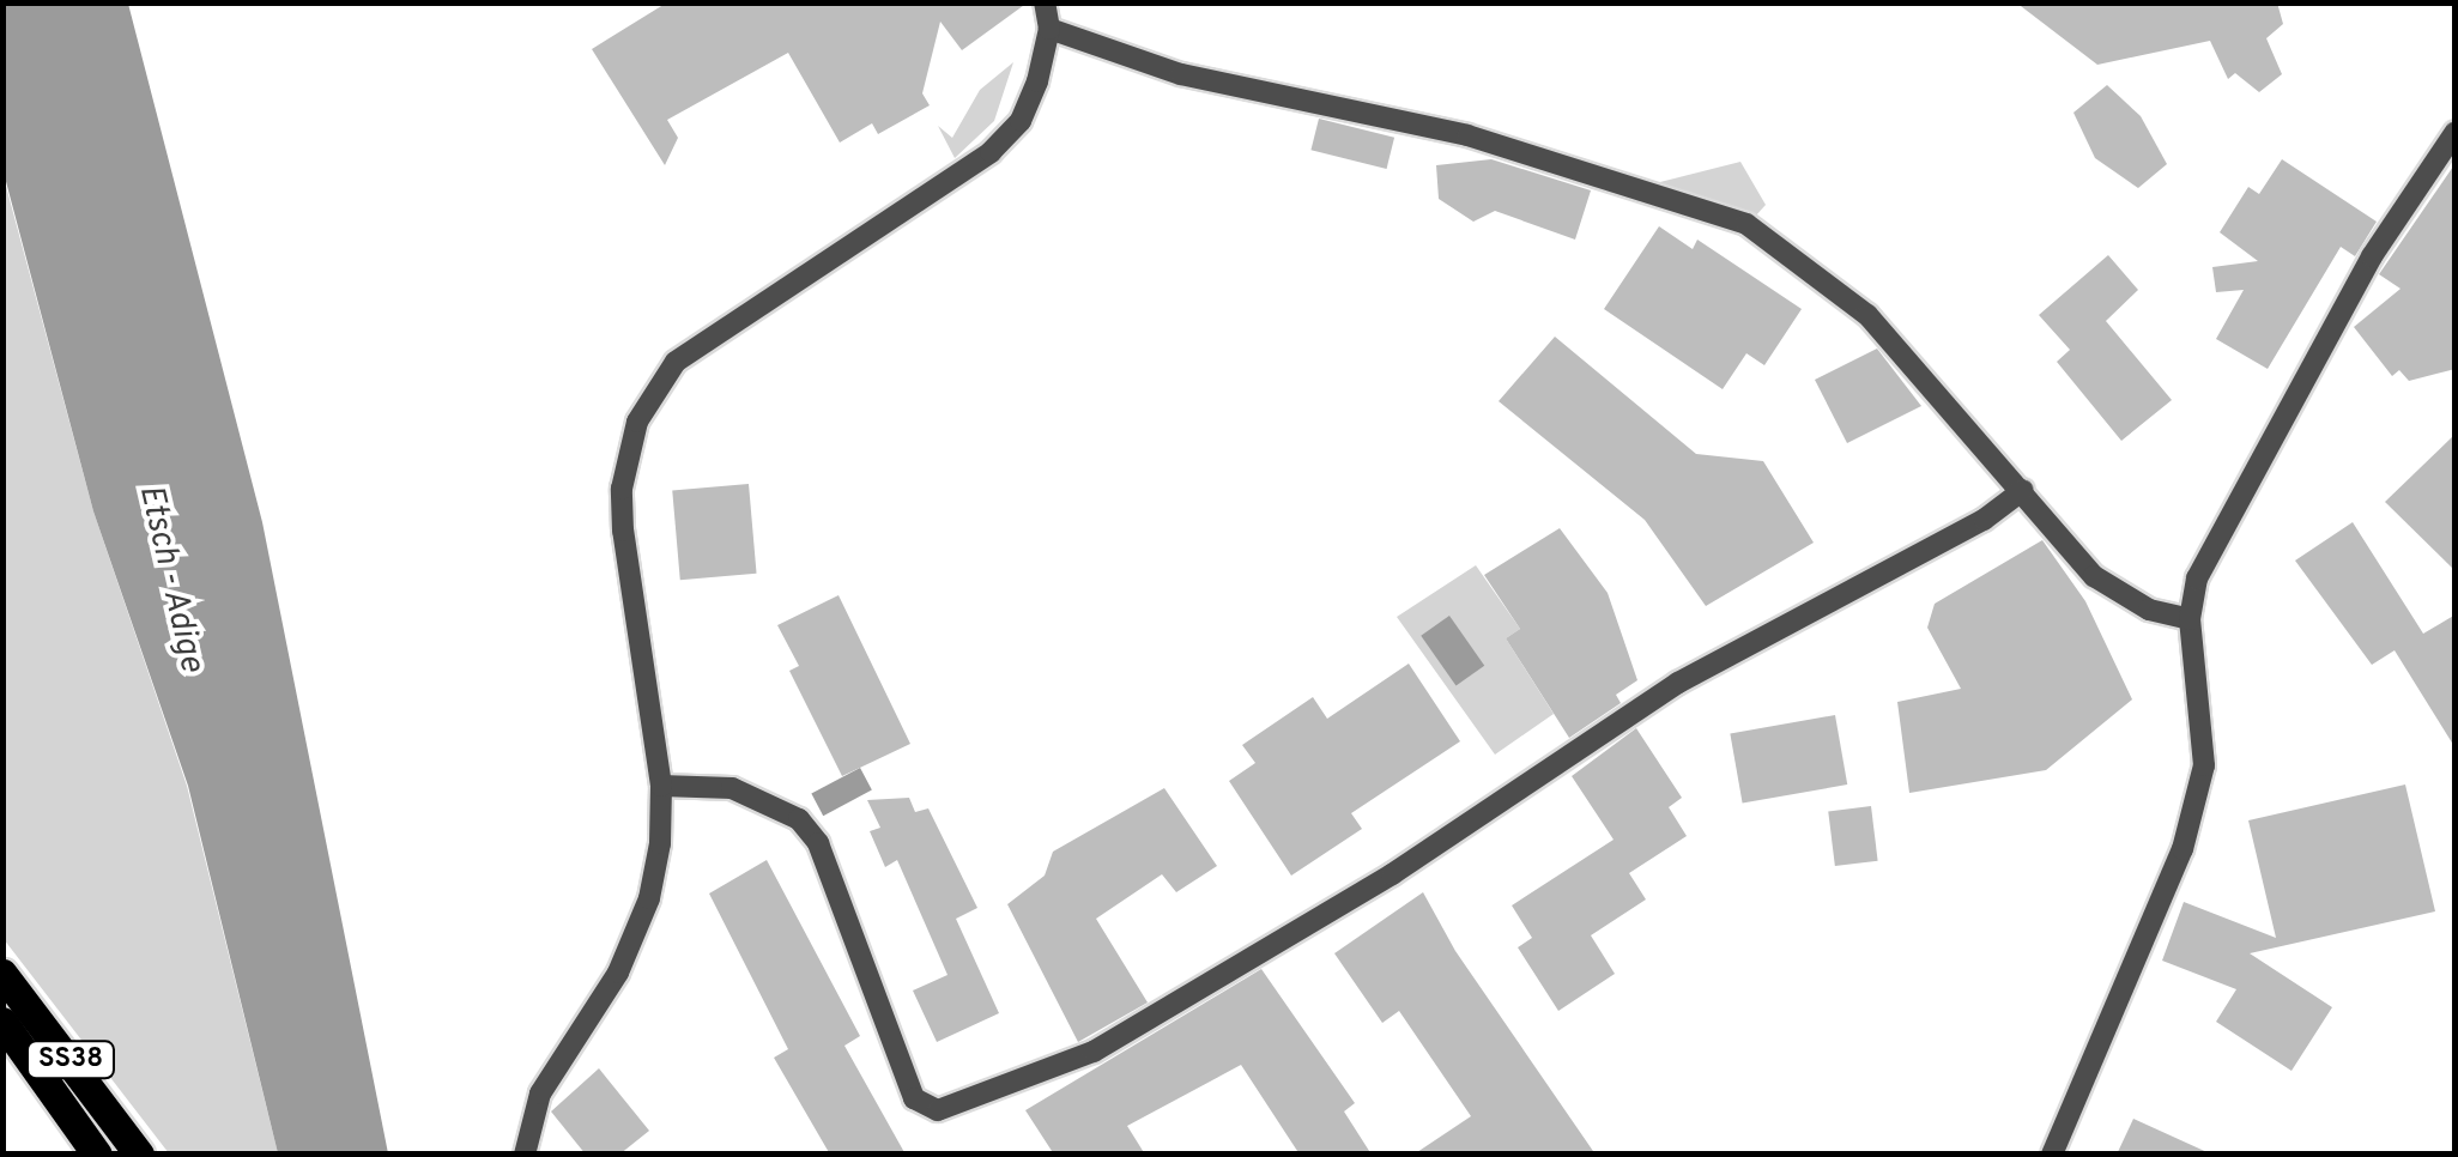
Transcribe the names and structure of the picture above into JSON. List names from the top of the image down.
{
  "streets": {
    "main road": ["SS38"]
  },
  "water": ["Etsch - Adige"]
}
